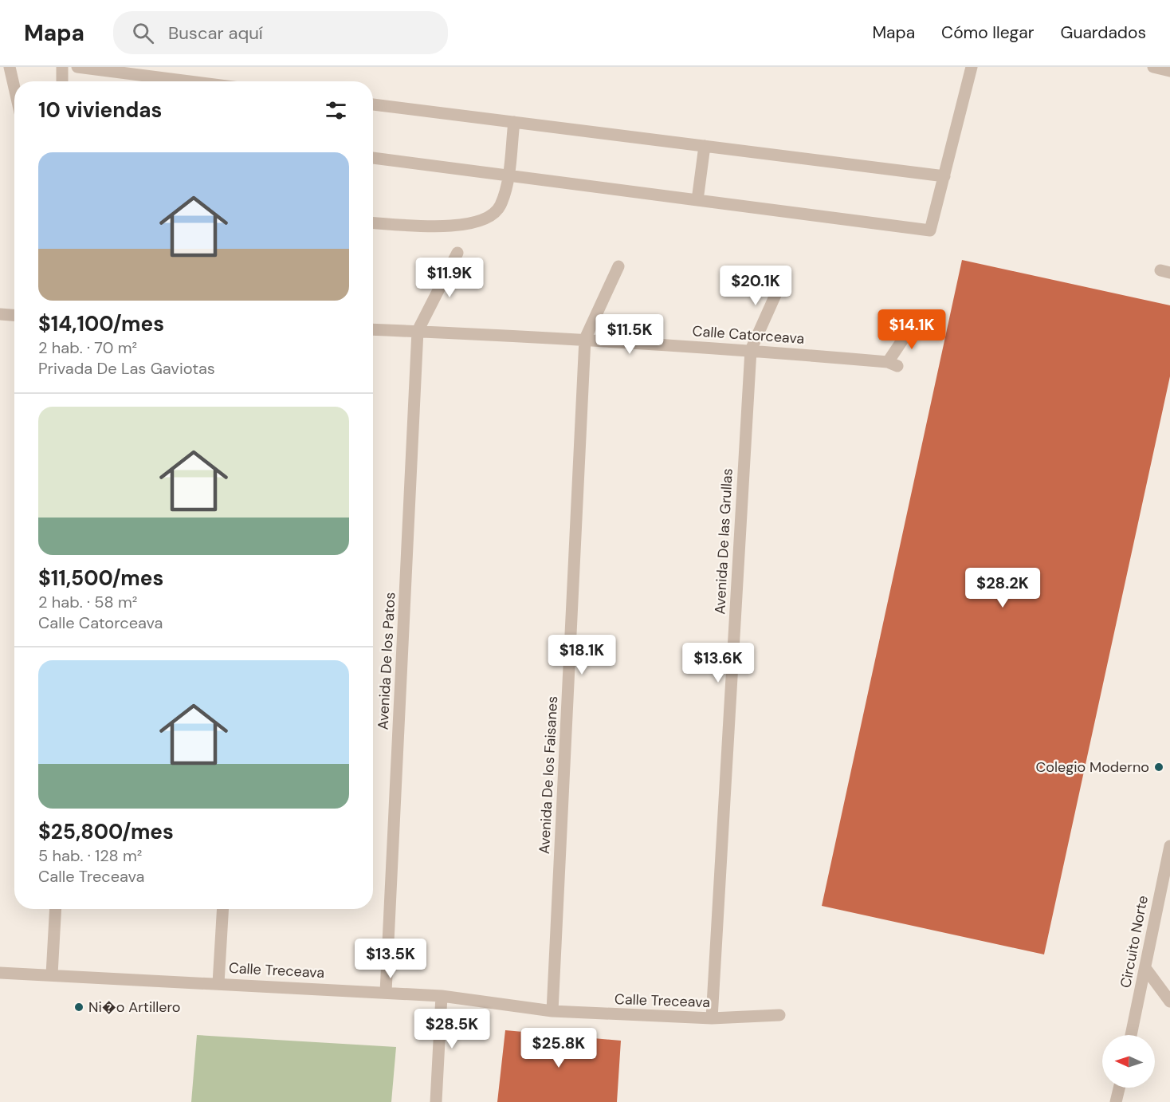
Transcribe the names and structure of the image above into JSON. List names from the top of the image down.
{
  "streets": {
    "street": [
      "Calle Catorceava",
      "Avenida De las Grullas",
      "Avenida De los Patos",
      "Avenida De los Faisanes",
      "Circuito Norte",
      "Calle Treceava"
    ]
  },
  "crossings": [
    ["Calle Catorceava", "Avenida De las Grullas"],
    ["Calle Catorceava", "Avenida De los Patos"],
    ["Calle Catorceava", "Avenida De los Faisanes"],
    ["Avenida De las Grullas", "Calle Treceava"],
    ["Avenida De los Patos", "Calle Treceava"],
    ["Avenida De los Faisanes", "Calle Treceava"]
  ],
  "places": ["Colegio Moderno", "Ni�o Artillero"],
  "north": "left",
  "page": {
    "header": "Mapa",
    "search": "Buscar aquí",
    "nav": ["Mapa", "Cómo llegar", "Guardados"],
    "heading": "10 viviendas",
    "list": [
      {
        "name": "$14,100/mes",
        "note": "2 hab. · 70 m² · Privada De Las Gaviotas"
      },
      {
        "name": "$11,500/mes",
        "note": "2 hab. · 58 m² · Calle Catorceava"
      },
      {
        "name": "$25,800/mes",
        "note": "5 hab. · 128 m² · Calle Treceava"
      }
    ],
    "price": [
      "$11.9K",
      "$20.1K",
      "$14.1K",
      "$11.5K",
      "$28.2K",
      "$18.1K",
      "$13.6K",
      "$13.5K",
      "$28.5K",
      "$25.8K"
    ]
  }
}
